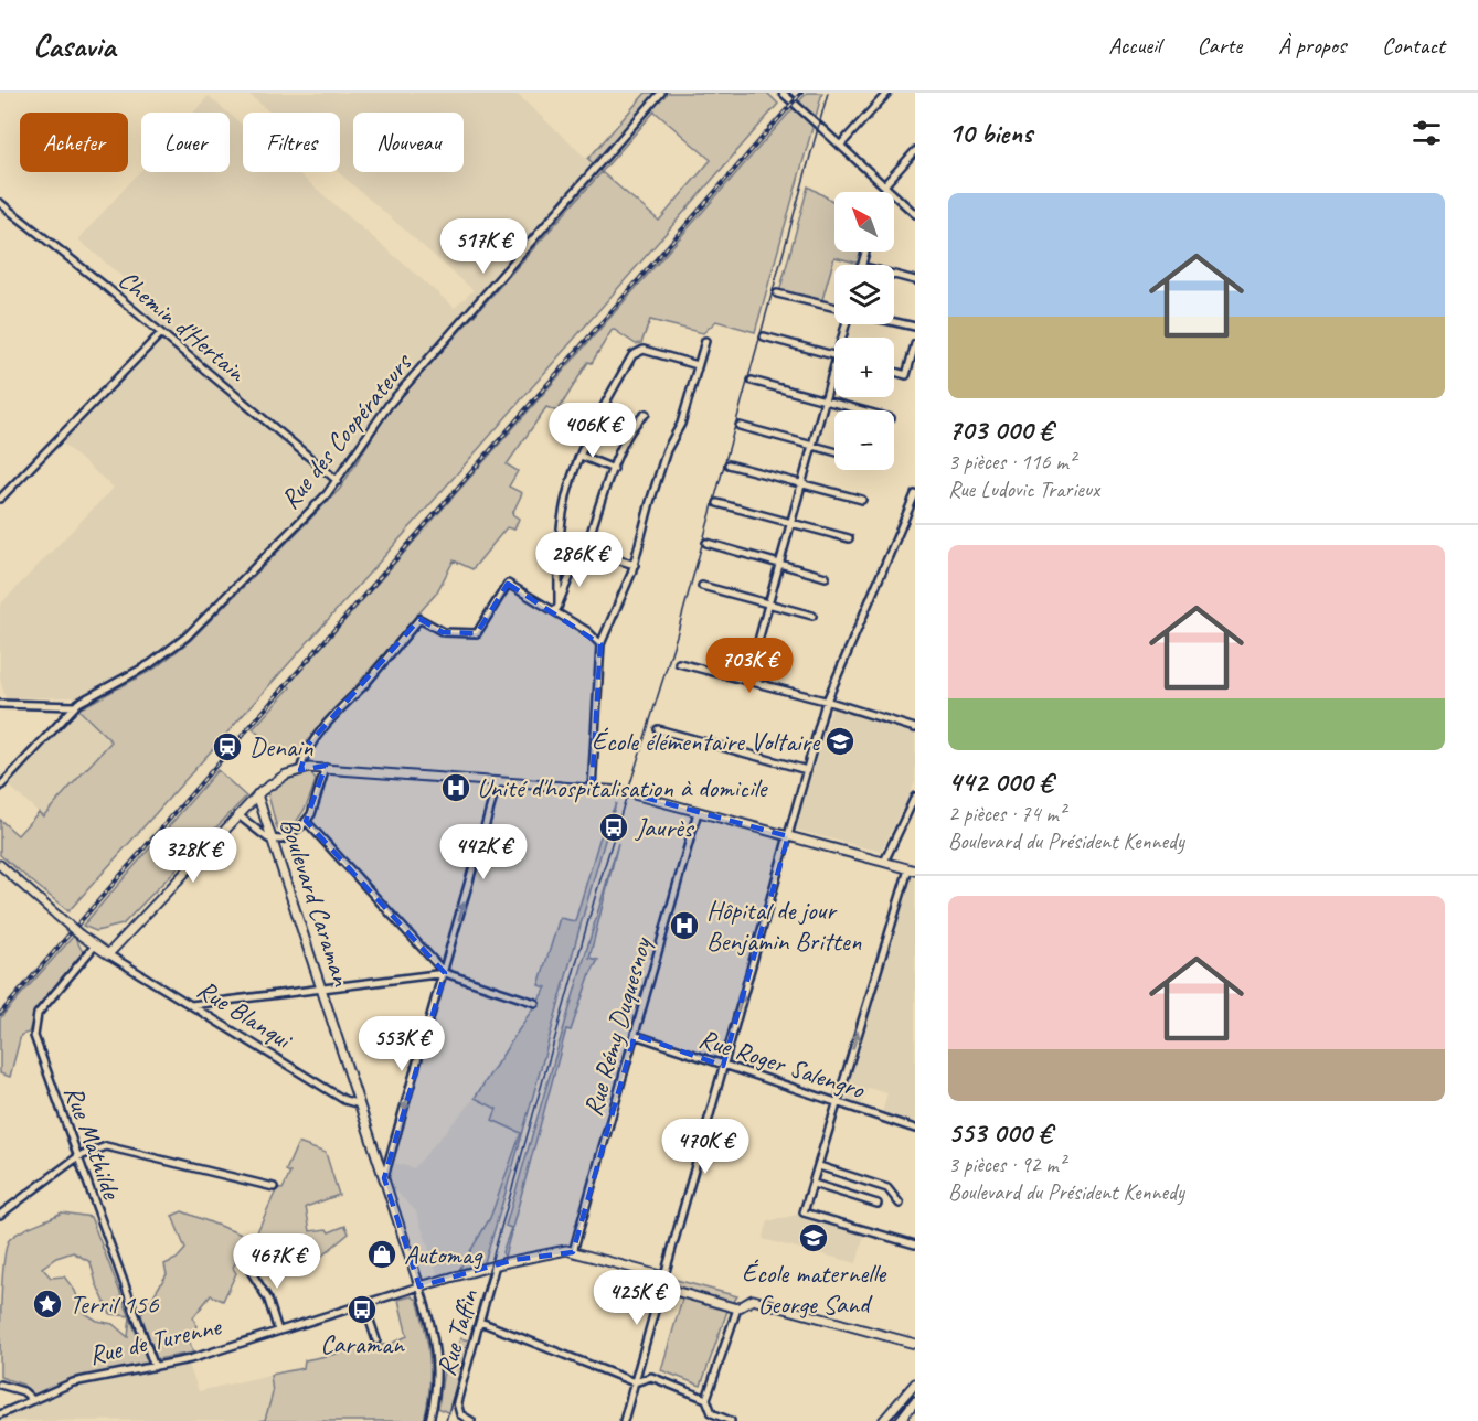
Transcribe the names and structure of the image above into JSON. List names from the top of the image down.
{
  "streets": {
    "street": [
      "Chemin d'Hertain",
      "Rue des Coopérateurs",
      "Boulevard Caraman",
      "Rue Blanqui",
      "Rue Rémy Duquesnoy",
      "Rue Roger Salengro",
      "Rue Mathilde",
      "Rue Taffin",
      "Rue de Turenne"
    ]
  },
  "crossings": [
    ["Chemin d'Hertain", "Rue des Coopérateurs"],
    ["Boulevard Caraman", "Rue Blanqui"],
    ["Boulevard Caraman", "Rue de Turenne"],
    ["Rue Rémy Duquesnoy", "Rue Roger Salengro"],
    ["Rue Rémy Duquesnoy", "Rue de Turenne"],
    ["Rue Mathilde", "Rue de Turenne"],
    ["Rue Taffin", "Rue de Turenne"]
  ],
  "places": {
    "school or university": ["École élémentaire Voltaire", "École maternelle George Sand"],
    "station": ["Denain"],
    "hospital": ["Unité d'hospitalisation à domicile", "Hôpital de jour Benjamin Britten"],
    "bus stop": ["Jaurès", "Caraman"],
    "shop": ["Automag"],
    "place": ["Terril 156"]
  },
  "north": "top left",
  "page": {
    "header": "Casavia",
    "nav": [
      "Accueil",
      "Carte",
      "À propos",
      "Contact"
    ],
    "heading": "10 biens",
    "chip": [
      "Acheter",
      "Louer",
      "Filtres",
      "Nouveau"
    ],
    "list": [
      {
        "name": "703 000 €",
        "note": "3 pièces · 116 m² · Rue Ludovic Trarieux"
      },
      {
        "name": "442 000 €",
        "note": "2 pièces · 74 m² · Boulevard du Président Kennedy"
      },
      {
        "name": "553 000 €",
        "note": "3 pièces · 92 m² · Boulevard du Président Kennedy"
      }
    ],
    "map_buttons": ["+", "−"],
    "price": [
      "517K €",
      "406K €",
      "286K €",
      "703K €",
      "442K €",
      "328K €",
      "553K €",
      "470K €",
      "467K €",
      "425K €"
    ]
  }
}
